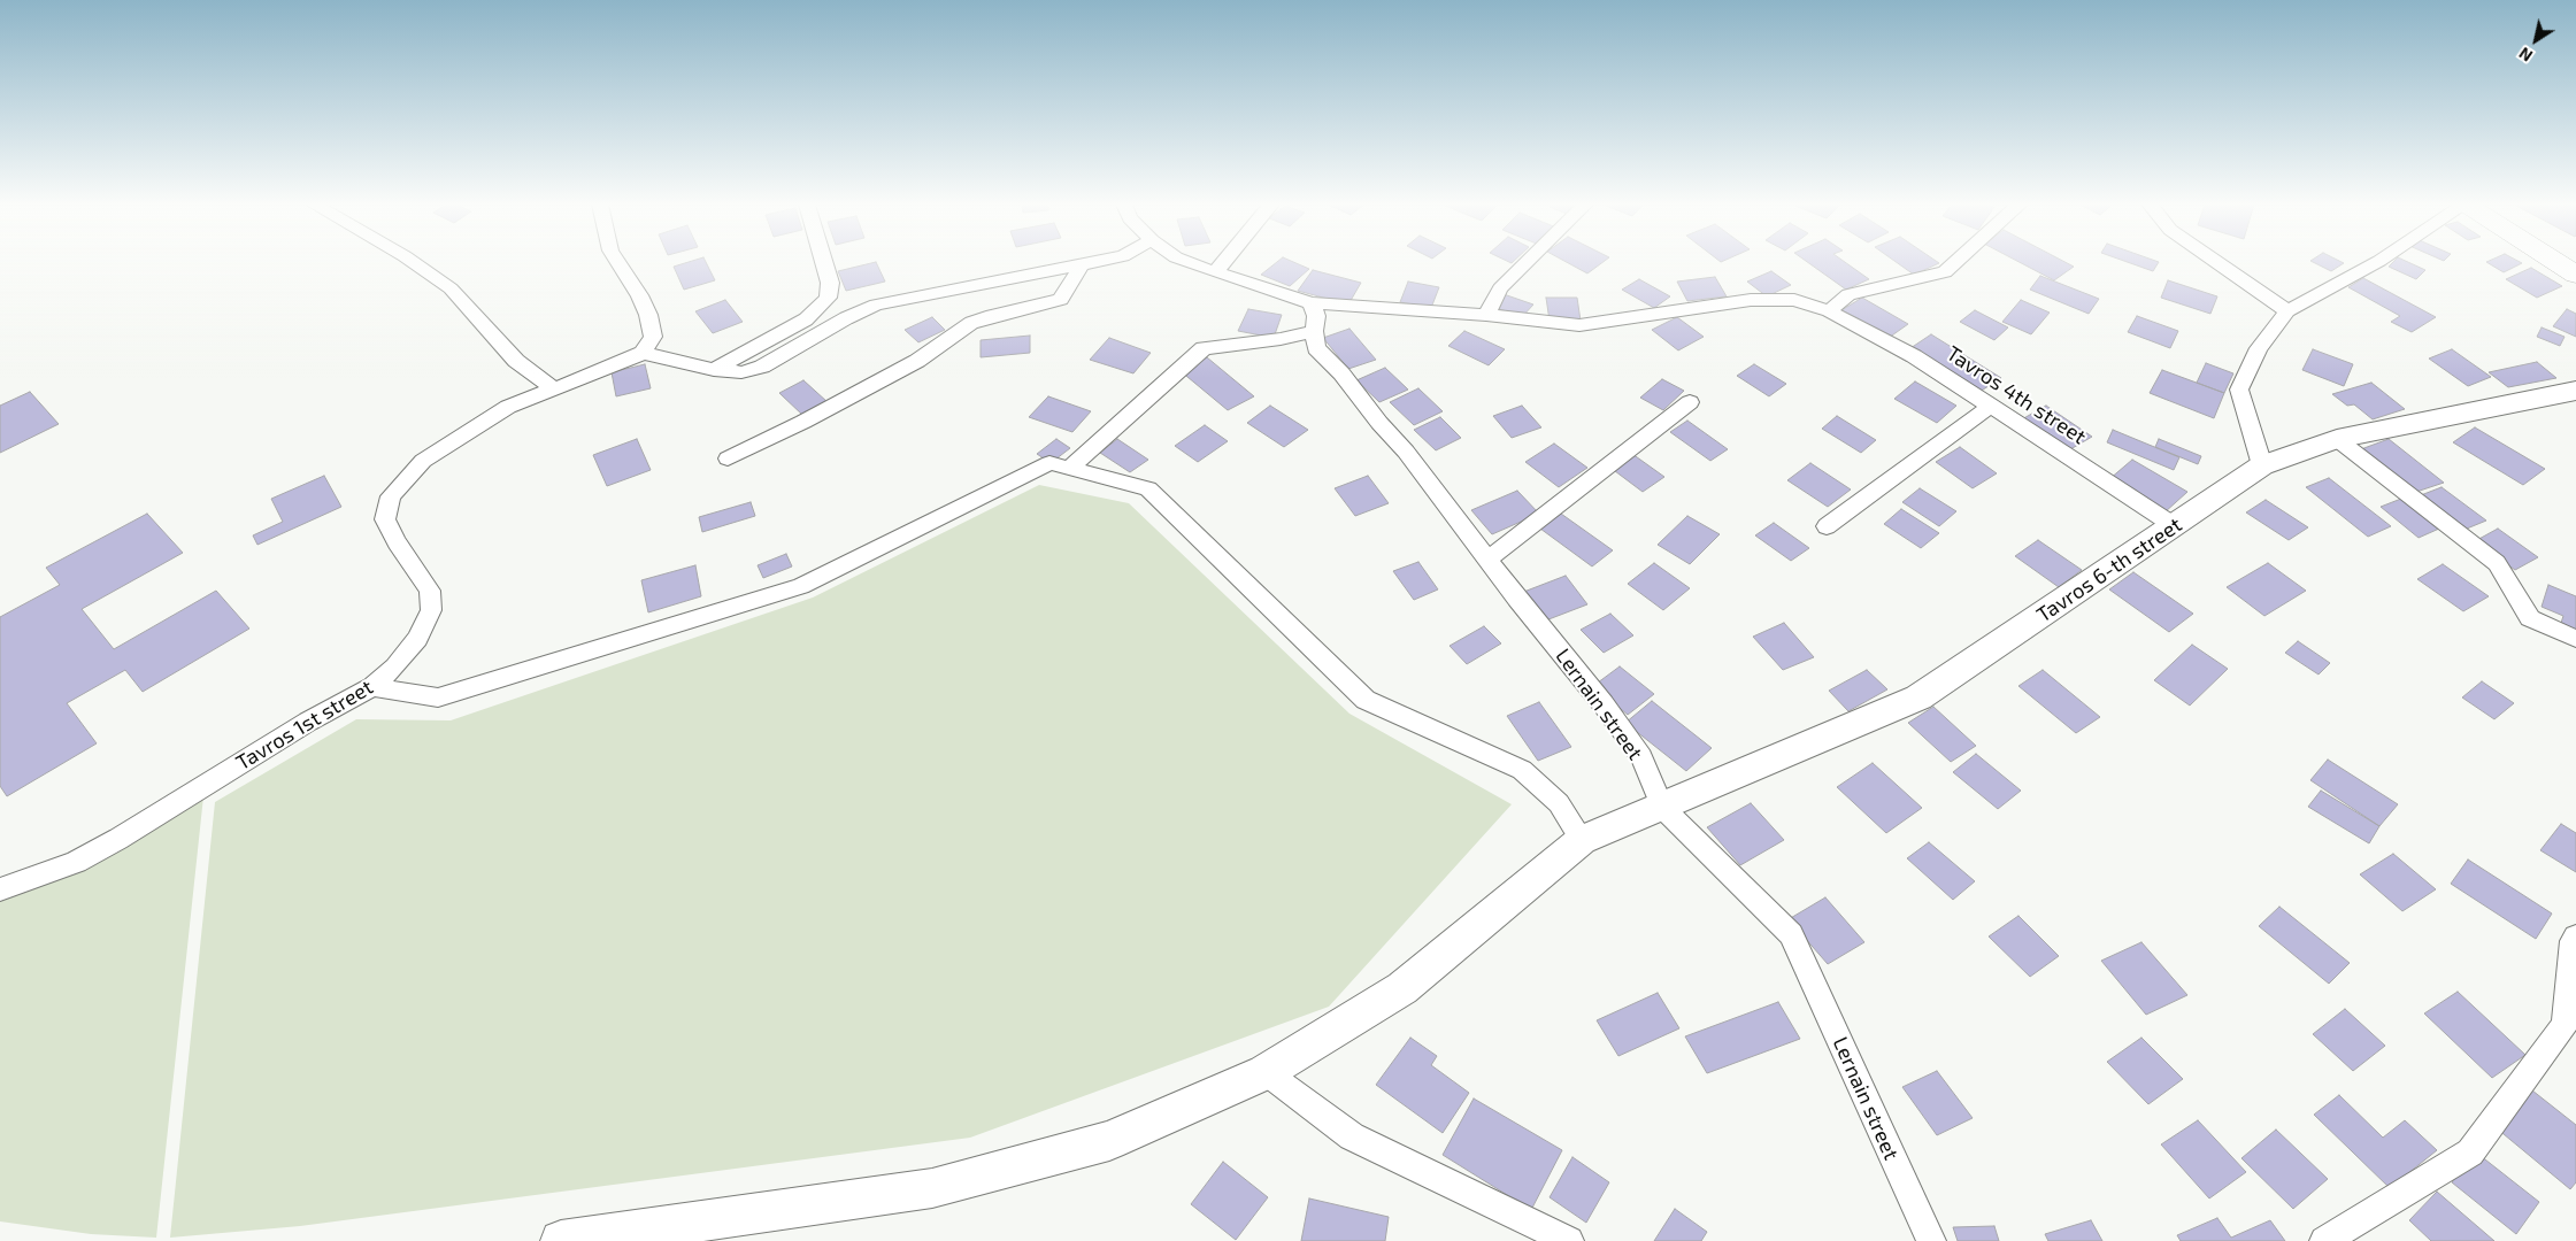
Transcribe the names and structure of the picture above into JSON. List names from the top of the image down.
{
  "streets": {
    "street": [
      "Tavros 4th street",
      "Tavros 6-th street",
      "Lernain street",
      "Tavros 1st street"
    ]
  },
  "crossings": [
    ["Tavros 4th street", "Tavros 6-th street"],
    ["Tavros 4th street", "Lernain street"],
    ["Tavros 6-th street", "Lernain street"]
  ],
  "north": "bottom left"
}
